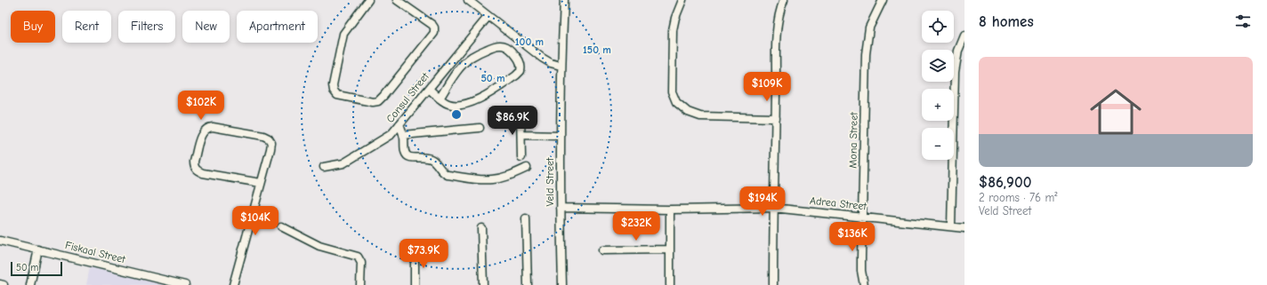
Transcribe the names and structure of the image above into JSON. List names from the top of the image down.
{
  "streets": {
    "street": [
      "Consul Street",
      "Mona Street",
      "Veld Street",
      "Adrea Street",
      "Fiskaal Street"
    ]
  },
  "crossings": [
    ["Mona Street", "Adrea Street"],
    ["Veld Street", "Adrea Street"]
  ],
  "scale_bar": "50 m",
  "page": {
    "heading": "8 homes",
    "map_buttons": ["+", "−"],
    "chip": [
      "Buy",
      "Rent",
      "Filters",
      "New",
      "Apartment"
    ],
    "list": [
      {
        "name": "$86,900",
        "note": "2 rooms · 76 m² · Veld Street"
      }
    ],
    "price": [
      "$109K",
      "$102K",
      "$86.9K",
      "$194K",
      "$104K",
      "$232K",
      "$136K",
      "$73.9K"
    ],
    "scale": "50 m"
  },
  "rings": ["100 m", "150 m", "50 m"]
}
